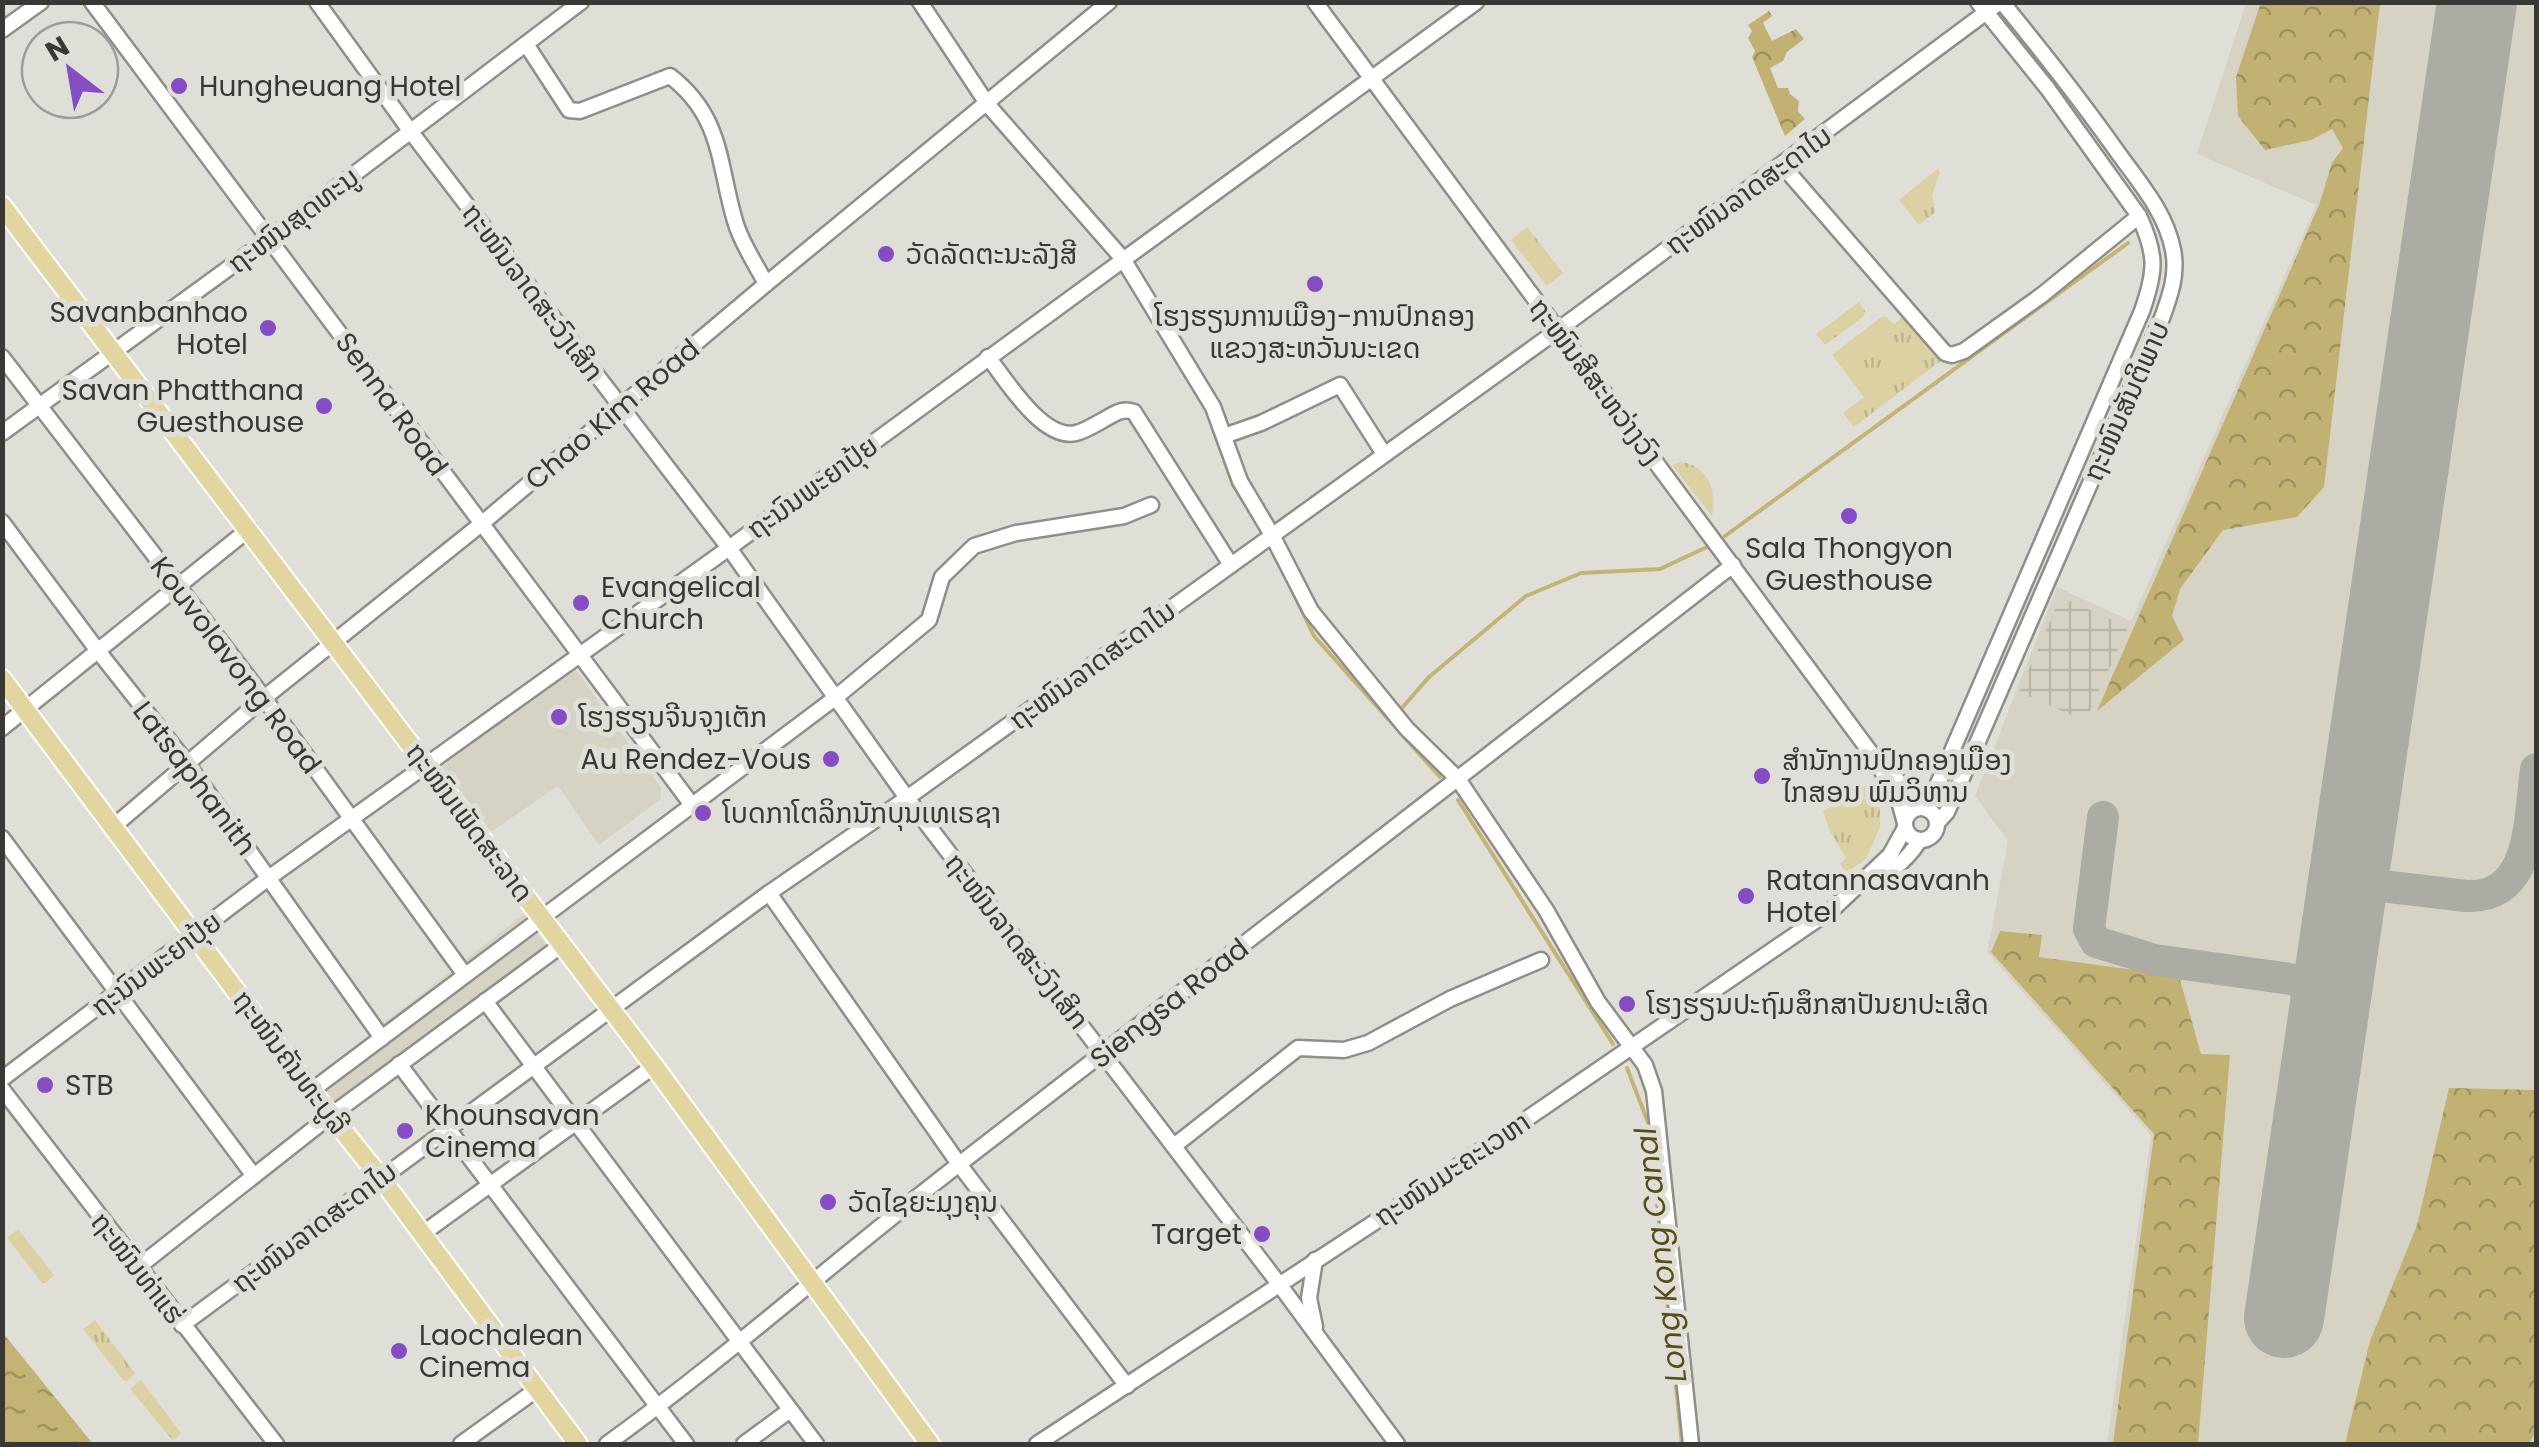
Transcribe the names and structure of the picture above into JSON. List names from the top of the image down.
{
  "streets": {
    "main road": ["ຖະໜົນເພັດສະລາດ", "ຖະໜົນຄັນທະບູລີ"],
    "street": [
      "ຖະໜົນລາດສະດາໄນ",
      "ຖະໜົນສຸດທະນູ",
      "ຖະໜົນລາດສະວົງເສິກ",
      "ຖະໜົນສີສະຫວ່າງວົງ",
      "ຖະໜົນສັນຕິພາບ",
      "Senna Road",
      "Chao Kim Road",
      "ຖະນົນພະຍາປຸ້ຍ",
      "Kouvolavong Road",
      "Latsaphanith",
      "Siengsa Road",
      "ຖະໜົນມະຄະເວຫາ",
      "ຖະໜົນທ່າແຮ່"
    ]
  },
  "crossings": [
    ["ຖະໜົນລາດສະດາໄນ", "ຖະໜົນລາດສະວົງເສິກ"],
    ["ຖະໜົນລາດສະດາໄນ", "ຖະໜົນສີສະຫວ່າງວົງ"],
    ["ຖະໜົນລາດສະດາໄນ", "ຖະໜົນສັນຕິພາບ"],
    ["ຖະໜົນລາດສະດາໄນ", "ຖະໜົນເພັດສະລາດ"],
    ["ຖະໜົນລາດສະດາໄນ", "ຖະໜົນຄັນທະບູລີ"],
    ["ຖະໜົນລາດສະດາໄນ", "ຖະໜົນທ່າແຮ່"],
    ["ຖະໜົນສຸດທະນູ", "ຖະໜົນລາດສະວົງເສິກ"],
    ["ຖະໜົນສຸດທະນູ", "Senna Road"],
    ["ຖະໜົນສຸດທະນູ", "Kouvolavong Road"],
    ["ຖະໜົນສຸດທະນູ", "ຖະໜົນເພັດສະລາດ"],
    ["ຖະໜົນລາດສະວົງເສິກ", "Chao Kim Road"],
    ["ຖະໜົນລາດສະວົງເສິກ", "ຖະນົນພະຍາປຸ້ຍ"],
    ["ຖະໜົນລາດສະວົງເສິກ", "Siengsa Road"],
    ["ຖະໜົນລາດສະວົງເສິກ", "ຖະໜົນມະຄະເວຫາ"],
    ["ຖະໜົນສີສະຫວ່າງວົງ", "ຖະນົນພະຍາປຸ້ຍ"],
    ["ຖະໜົນສີສະຫວ່າງວົງ", "Siengsa Road"],
    ["Senna Road", "Chao Kim Road"],
    ["Senna Road", "ຖະນົນພະຍາປຸ້ຍ"],
    ["Chao Kim Road", "Kouvolavong Road"],
    ["Chao Kim Road", "Latsaphanith"],
    ["Chao Kim Road", "ຖະໜົນເພັດສະລາດ"],
    ["Chao Kim Road", "ຖະໜົນຄັນທະບູລີ"],
    ["ຖະນົນພະຍາປຸ້ຍ", "Kouvolavong Road"],
    ["ຖະນົນພະຍາປຸ້ຍ", "Latsaphanith"],
    ["ຖະນົນພະຍາປຸ້ຍ", "ຖະໜົນເພັດສະລາດ"],
    ["ຖະນົນພະຍາປຸ້ຍ", "ຖະໜົນຄັນທະບູລີ"],
    ["ຖະໜົນເພັດສະລາດ", "Siengsa Road"]
  ],
  "water": ["Long Kong Canal"],
  "places": [
    "Hungheuang Hotel",
    "ວັດລັດຕະນະລັງສີ",
    "ໂຮງຮຽນການເມືອງ-ການປົກຄອງ ແຂວງສະຫວັນນະເຂດ",
    "Savanbanhao Hotel",
    "Savan Phatthana Guesthouse",
    "Sala Thongyon Guesthouse",
    "Evangelical Church",
    "ໂຮງຮຽນຈີນຈຸງເຕັກ",
    "Au Rendez-Vous",
    "ສຳນັກງານປົກຄອງເມືອງ ໄກສອນ ພົມວິຫານ",
    "ໂບດກາໂຕລິກນັກບຸນເທເຣຊາ",
    "Ratannasavanh Hotel",
    "ໂຮງຮຽນປະຖົມສຶກສາປັນຍາປະເສີດ",
    "STB",
    "Khounsavan Cinema",
    "ວັດໄຊຍະມຸງຄຸນ",
    "Target",
    "Laochalean Cinema"
  ],
  "north": "top left"
}
